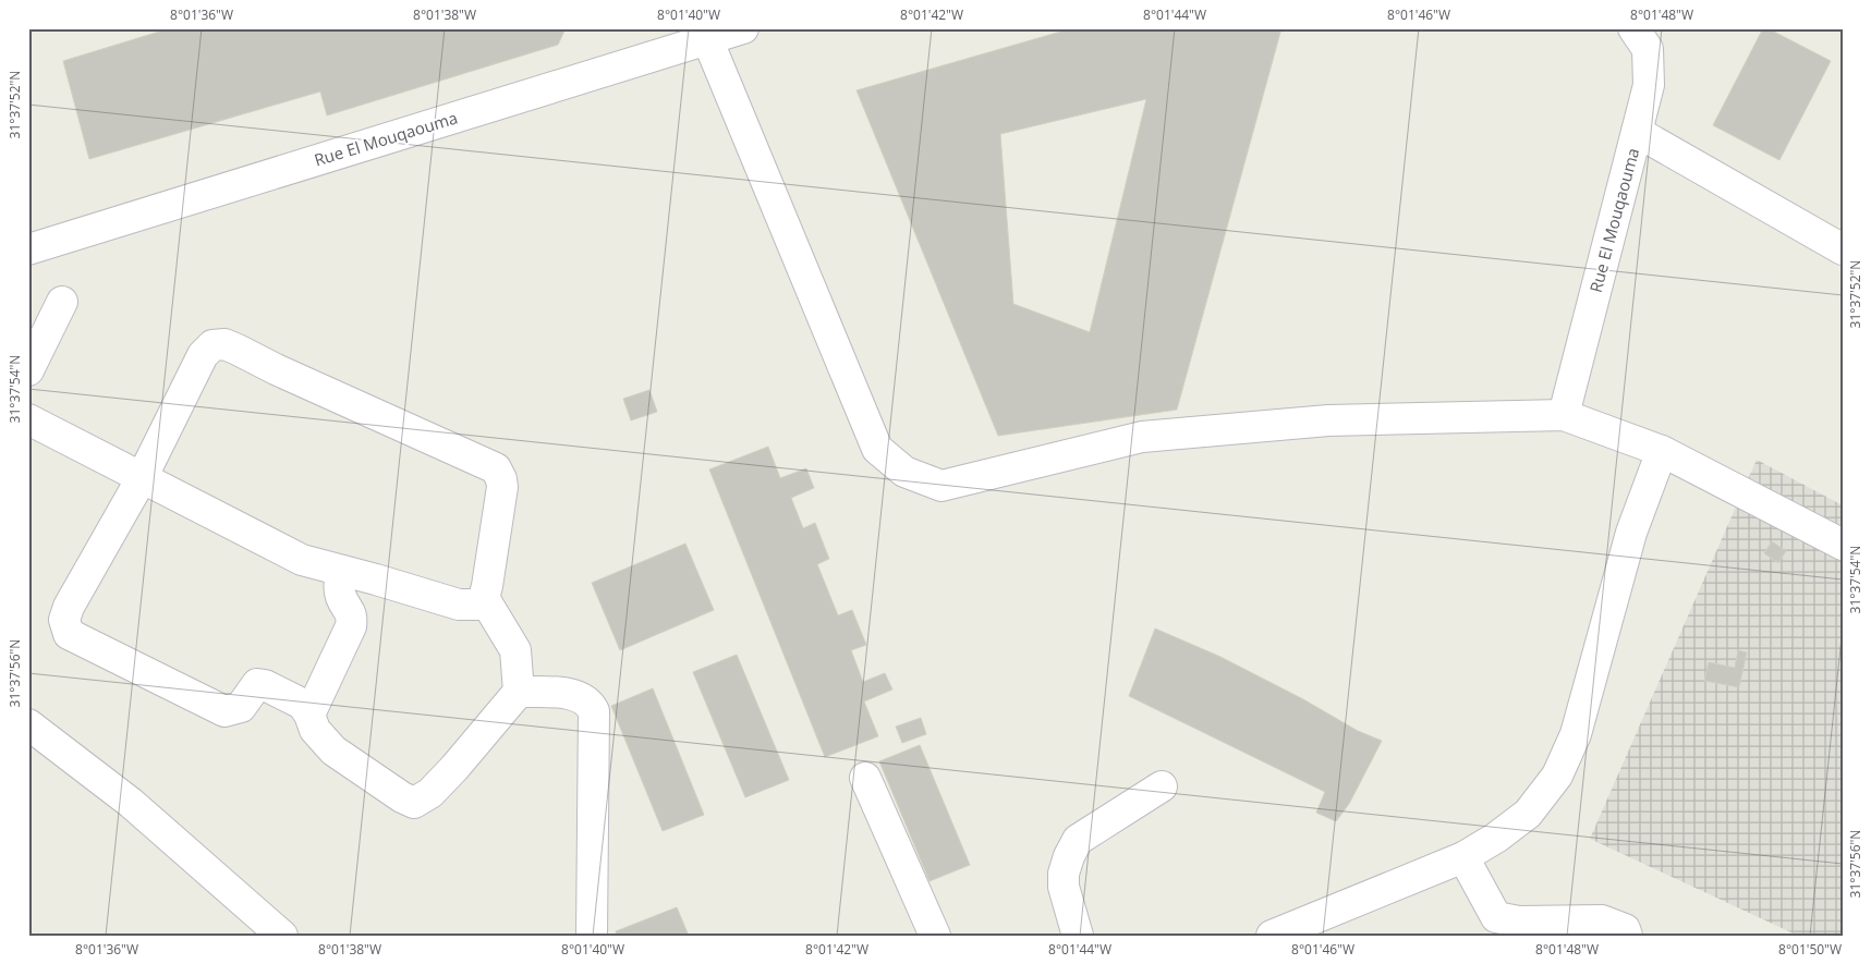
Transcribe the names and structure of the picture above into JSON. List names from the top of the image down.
{
  "streets": {
    "street": ["Rue El Mouqaouma"]
  },
  "coordinates": [
    "8°01'36\"W",
    "8°01'38\"W",
    "8°01'40\"W",
    "8°01'42\"W",
    "8°01'44\"W",
    "8°01'46\"W",
    "8°01'48\"W",
    "31°37'52\"N",
    "31°37'54\"N",
    "31°37'56\"N",
    "8°01'50\"W"
  ]
}
